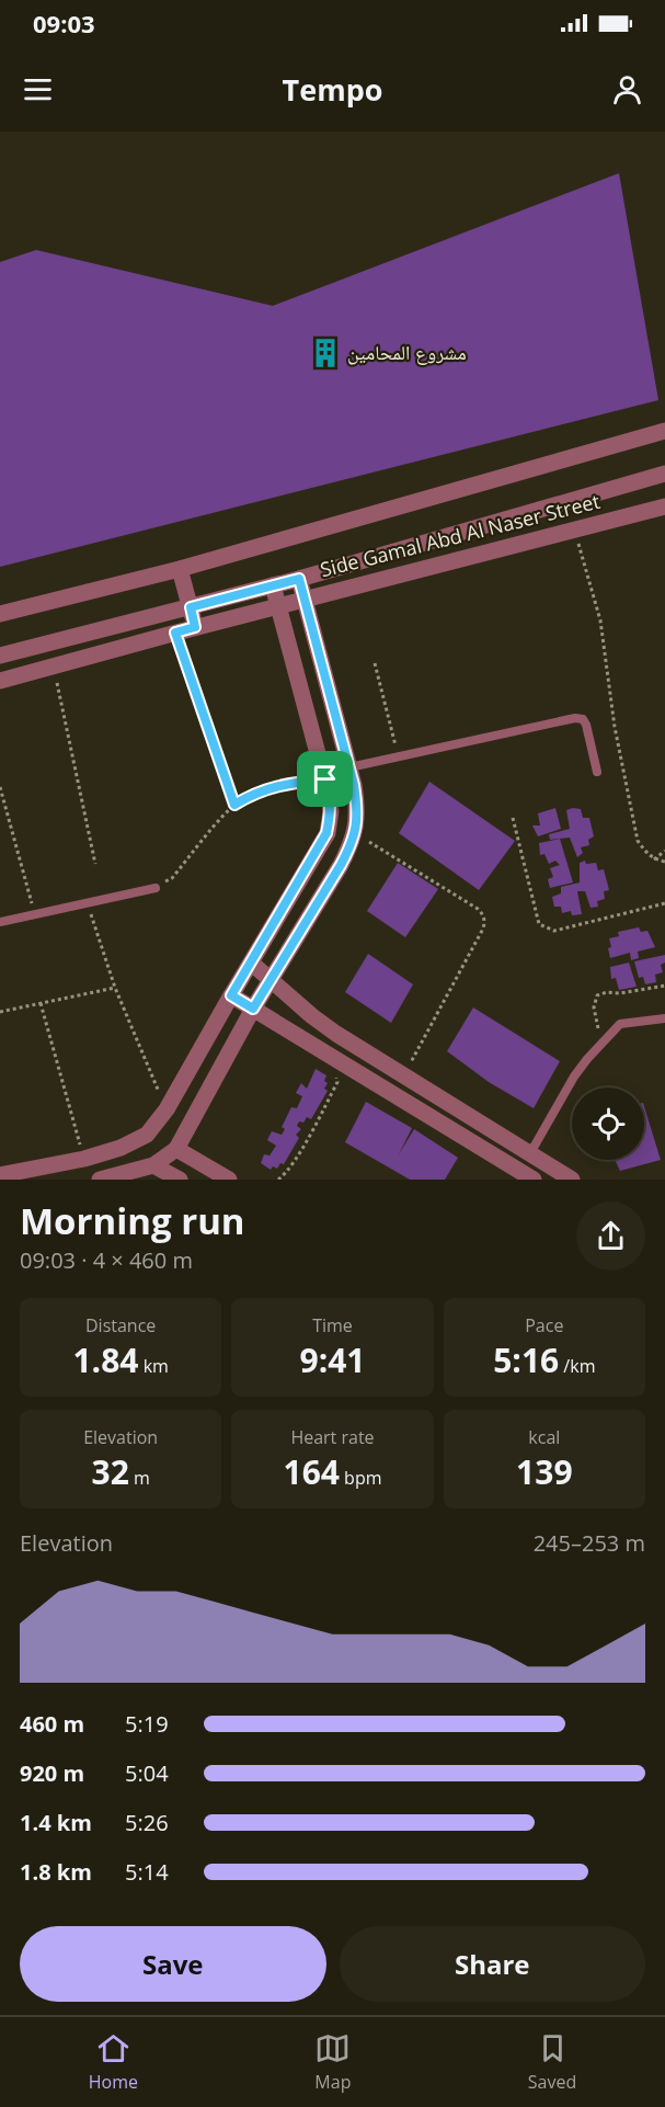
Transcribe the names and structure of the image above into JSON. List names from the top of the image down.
{
  "streets": {
    "street": ["Side Gamal Abd Al Naser Street"]
  },
  "places": {
    "building": ["مشروع المحامين"]
  },
  "page": {
    "status": "09:03",
    "header": "Tempo",
    "heading": ["Morning run", "09:03 · 4 × 460 m"],
    "stats": [
      ["Distance", "1.84 km"],
      ["Time", "9:41"],
      ["Pace", "5:16 /km"],
      ["Elevation", "32 m"],
      ["Heart rate", "164 bpm"],
      ["kcal", "139"]
    ],
    "chart": ["Elevation", "245–253 m"],
    "list": [
      {
        "name": "460 m",
        "note": "5:19"
      },
      {
        "name": "920 m",
        "note": "5:04"
      },
      {
        "name": "1.4 km",
        "note": "5:26"
      },
      {
        "name": "1.8 km",
        "note": "5:14"
      }
    ],
    "buttons": ["Save", "Share"],
    "tabs": ["Home", "Map", "Saved"]
  }
}
